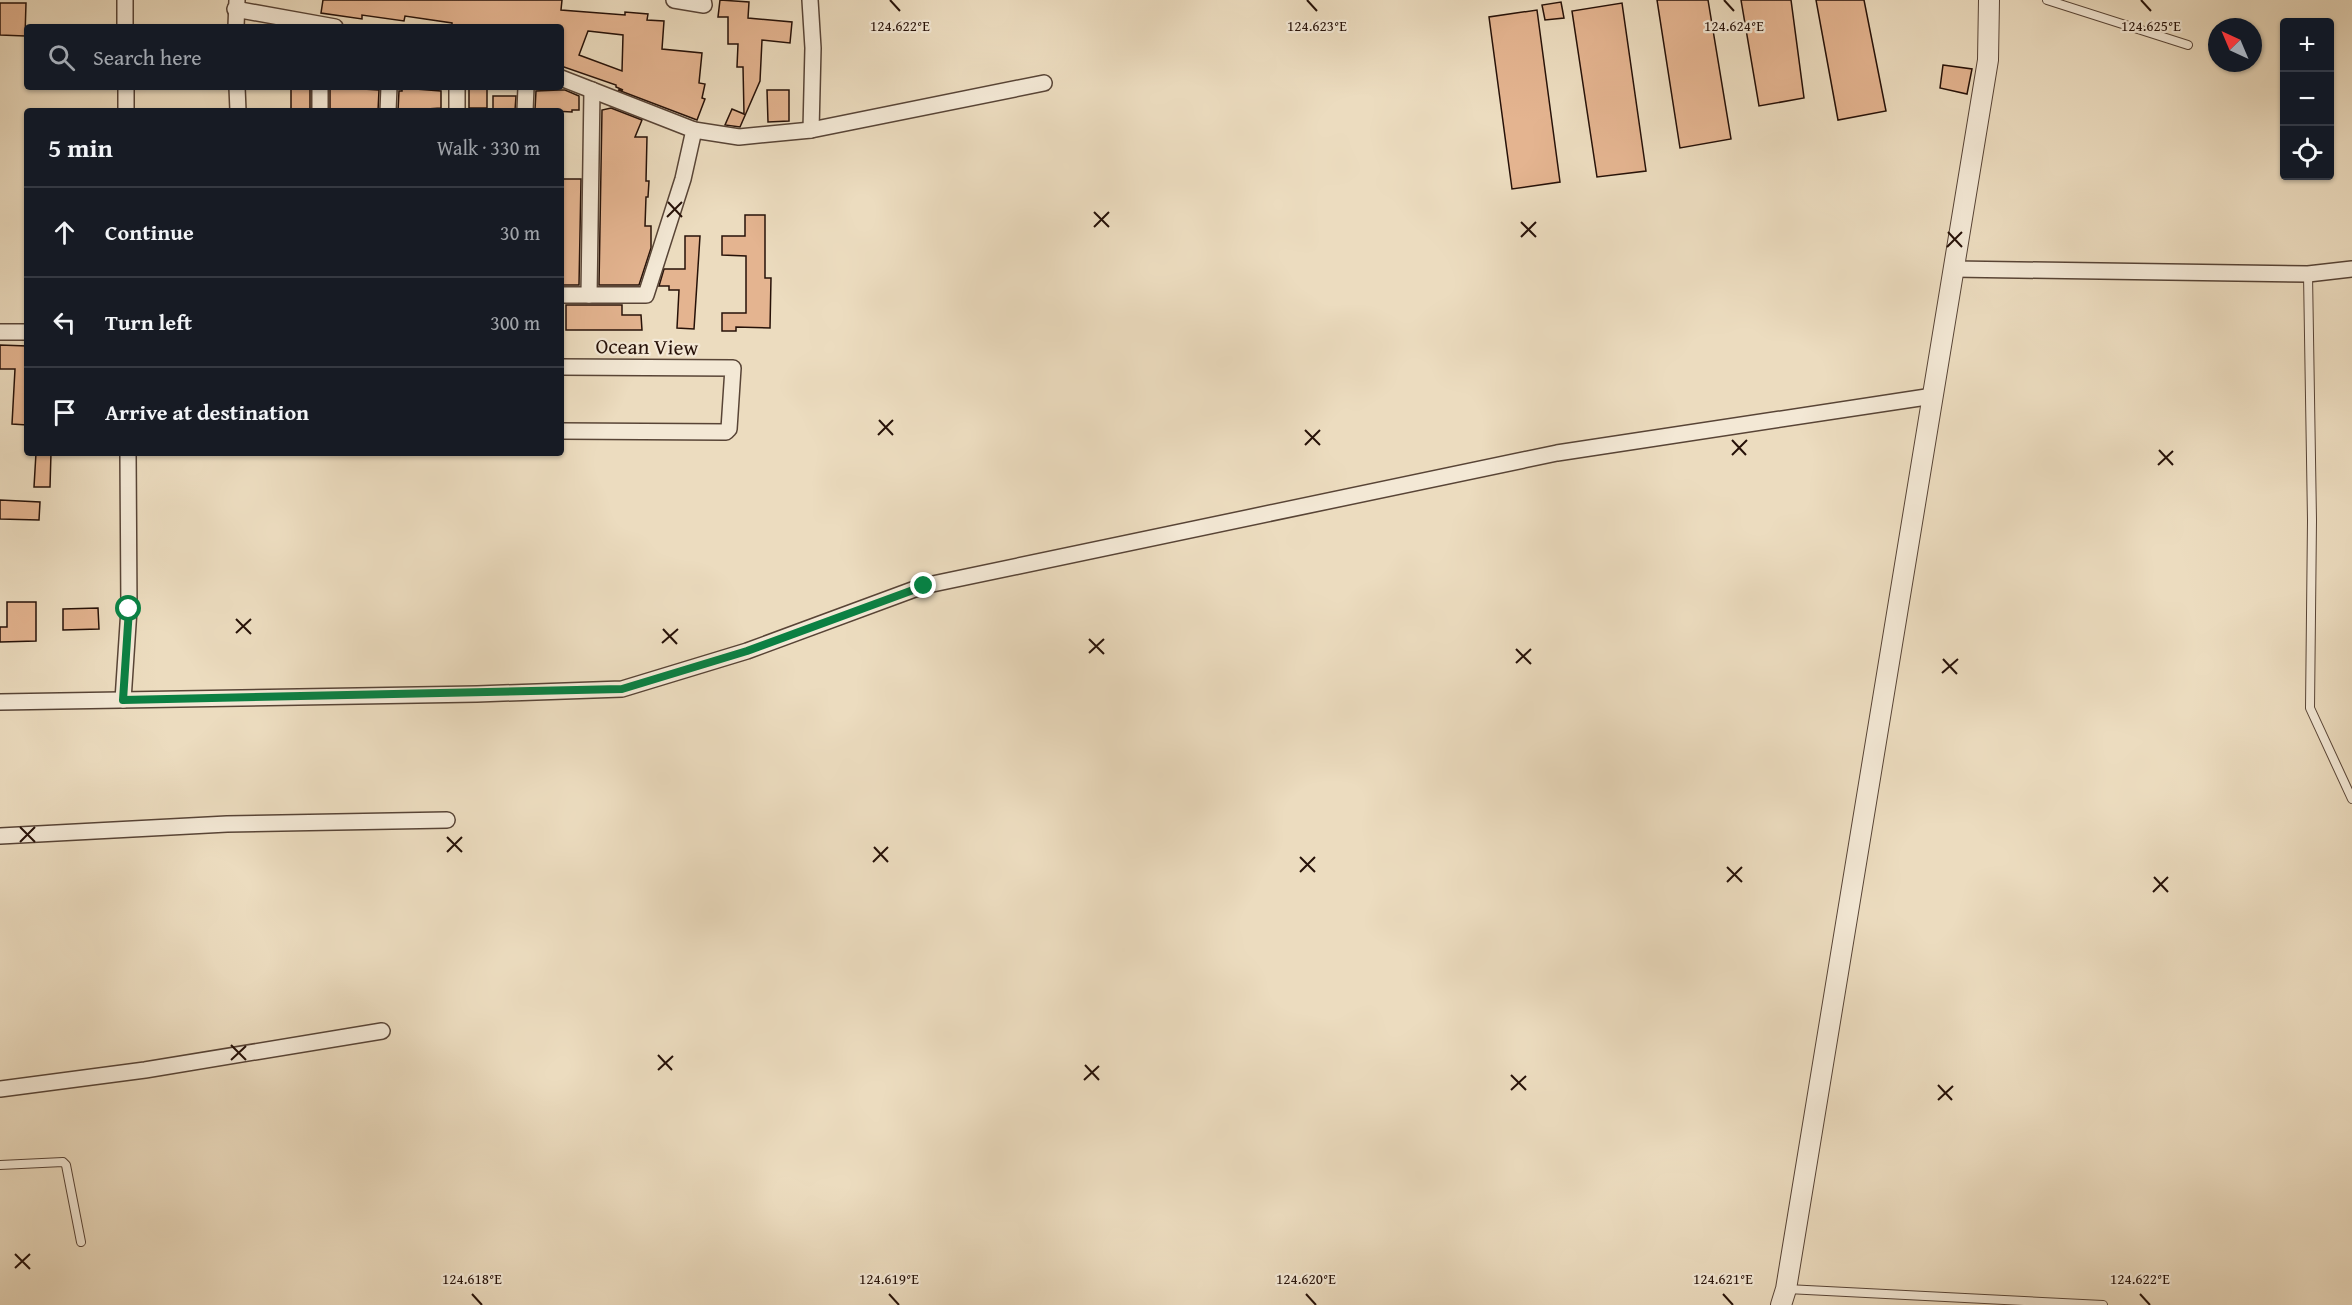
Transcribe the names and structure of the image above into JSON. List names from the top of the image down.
{
  "streets": {
    "street": ["Ocean View"]
  },
  "north": "top left",
  "page": {
    "map_buttons": ["+", "−"],
    "search": "Search here",
    "heading": ["5 min", "Walk · 330 m"],
    "list": [
      ["Continue", "30 m"],
      ["Turn left", "300 m"],
      "Arrive at destination"
    ]
  },
  "coordinates": [
    "124.624°E",
    "124.622°E",
    "124.623°E",
    "124.625°E",
    "124.618°E",
    "124.619°E",
    "124.620°E",
    "124.621°E"
  ]
}
